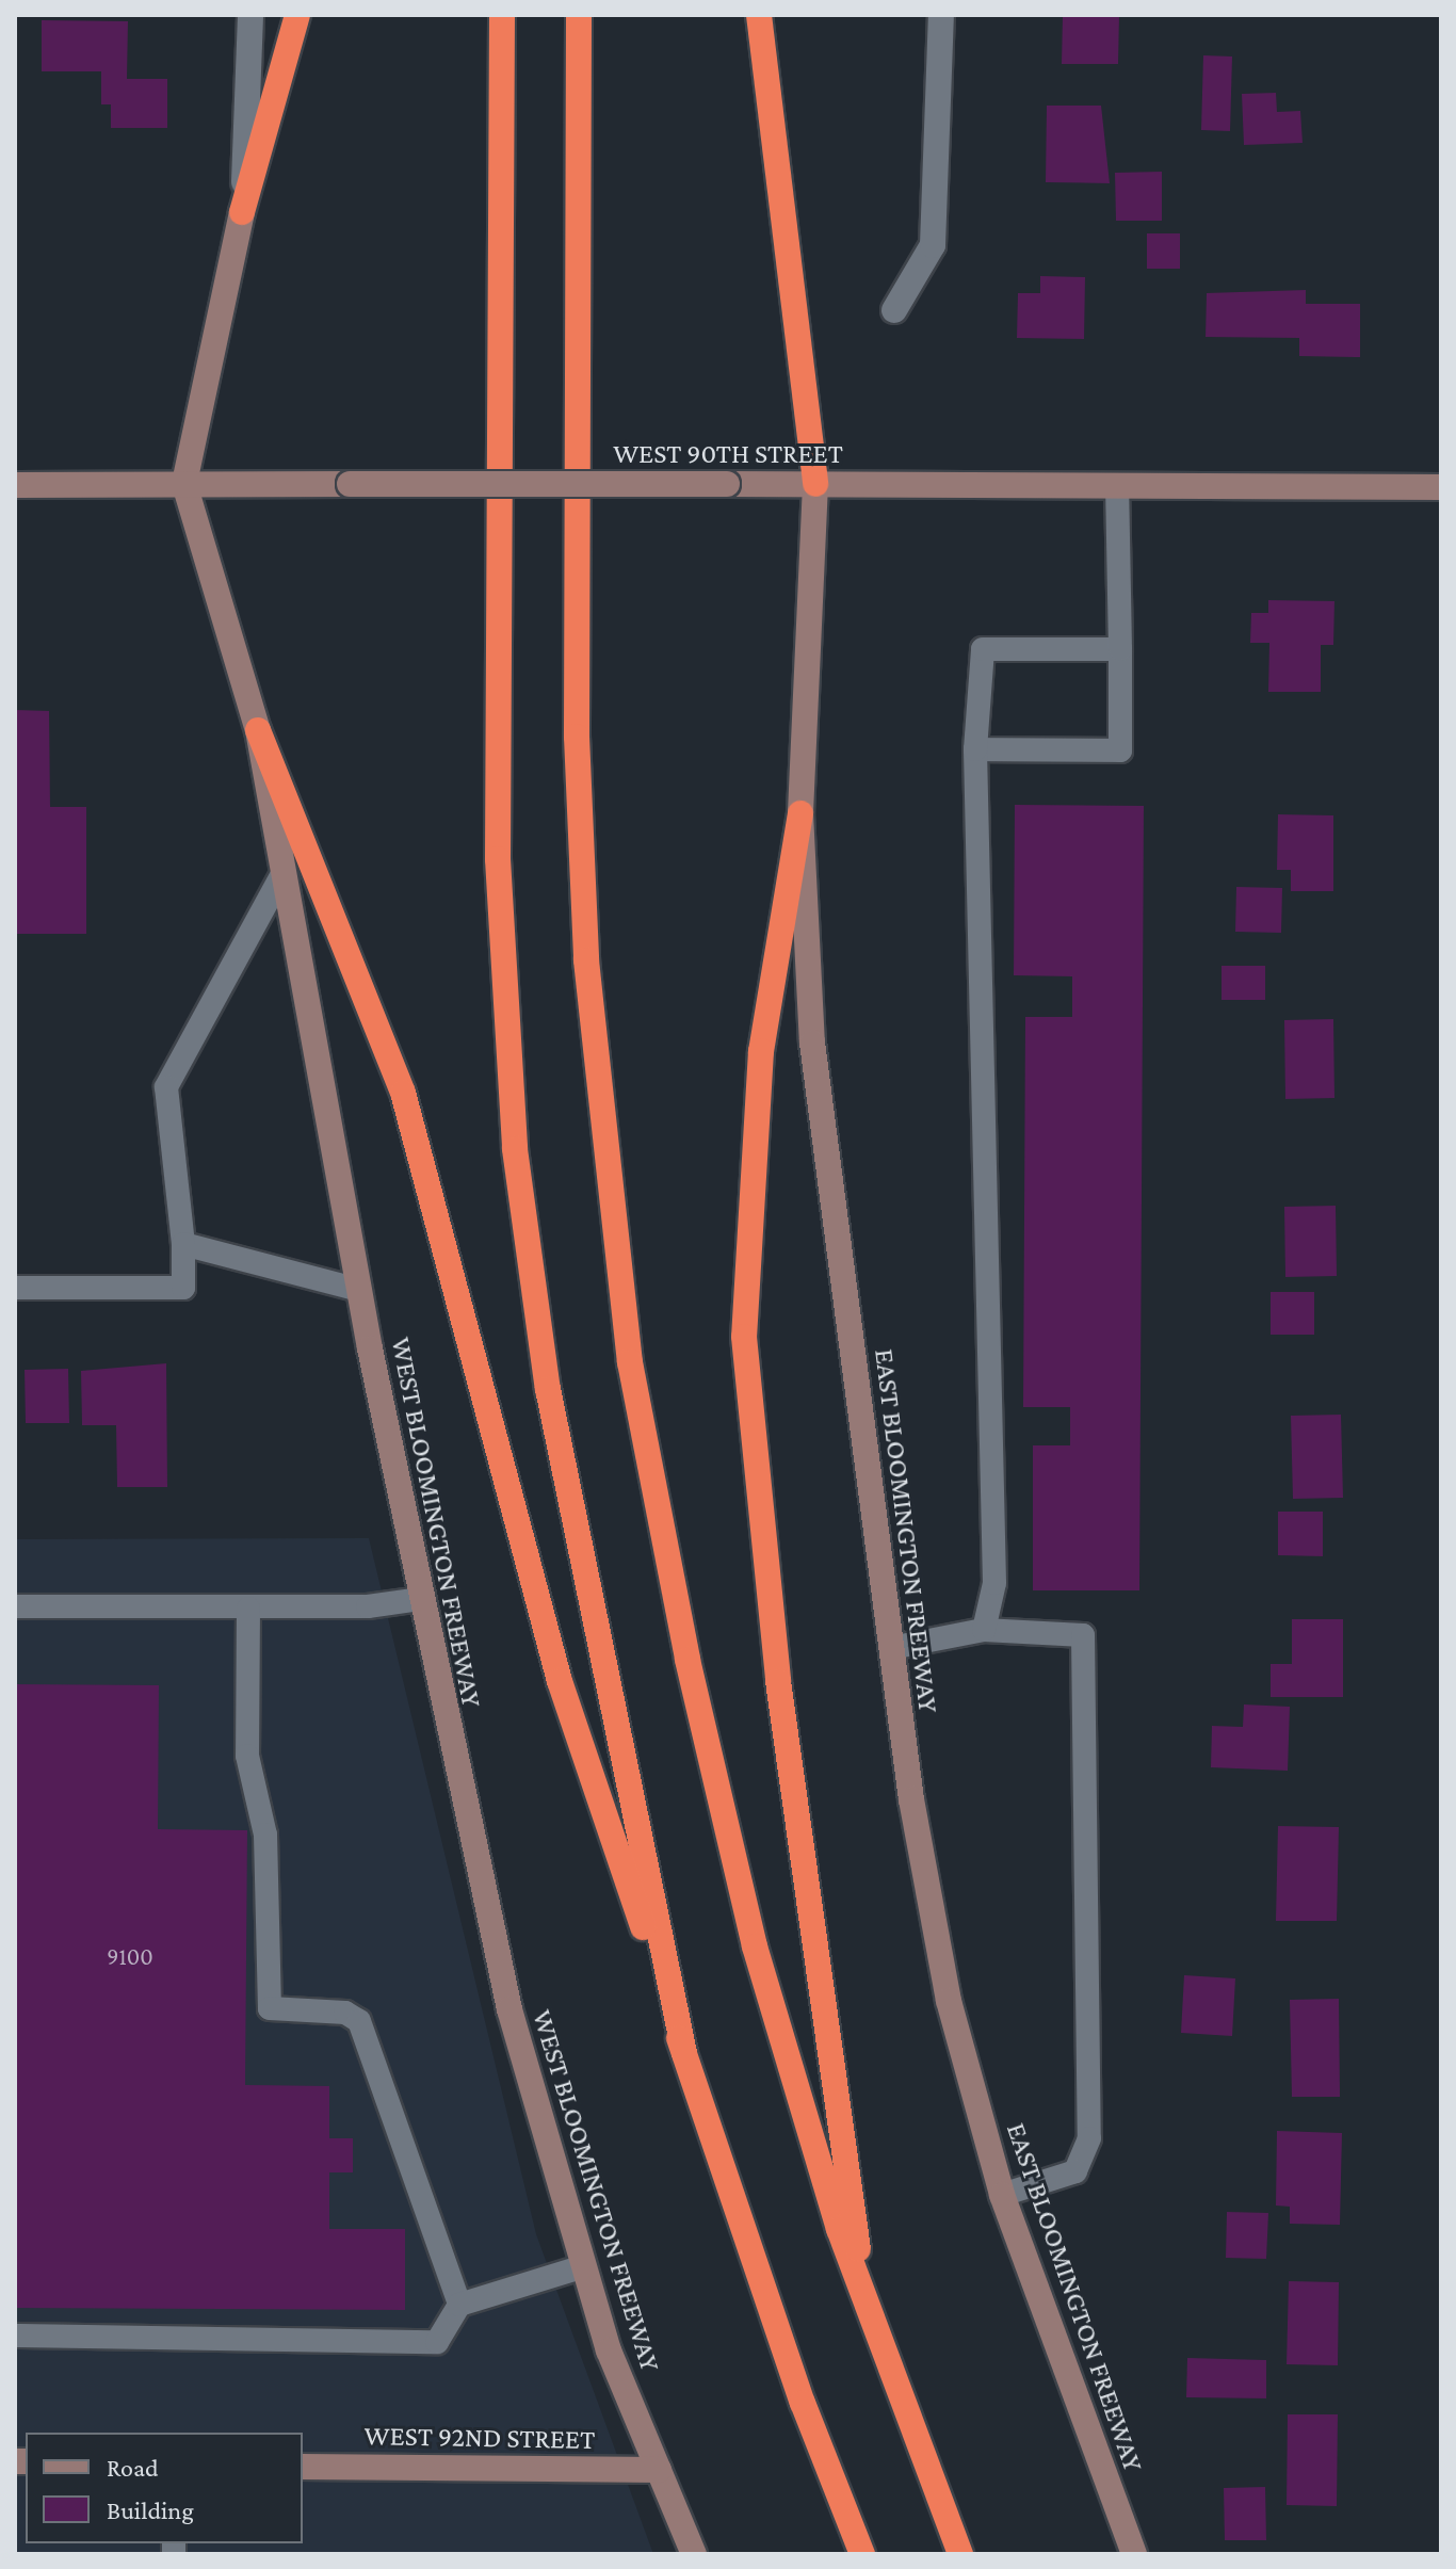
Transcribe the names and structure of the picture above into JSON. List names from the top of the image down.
{
  "streets": {
    "street": [
      "WEST 90TH STREET",
      "WEST BLOOMINGTON FREEWAY",
      "EAST BLOOMINGTON FREEWAY",
      "WEST 92ND STREET"
    ]
  },
  "crossings": [
    ["WEST 90TH STREET", "WEST BLOOMINGTON FREEWAY"],
    ["WEST 90TH STREET", "EAST BLOOMINGTON FREEWAY"],
    ["WEST BLOOMINGTON FREEWAY", "WEST 92ND STREET"]
  ],
  "house_numbers": ["9100"],
  "legend": ["Road", "Building"]
}
